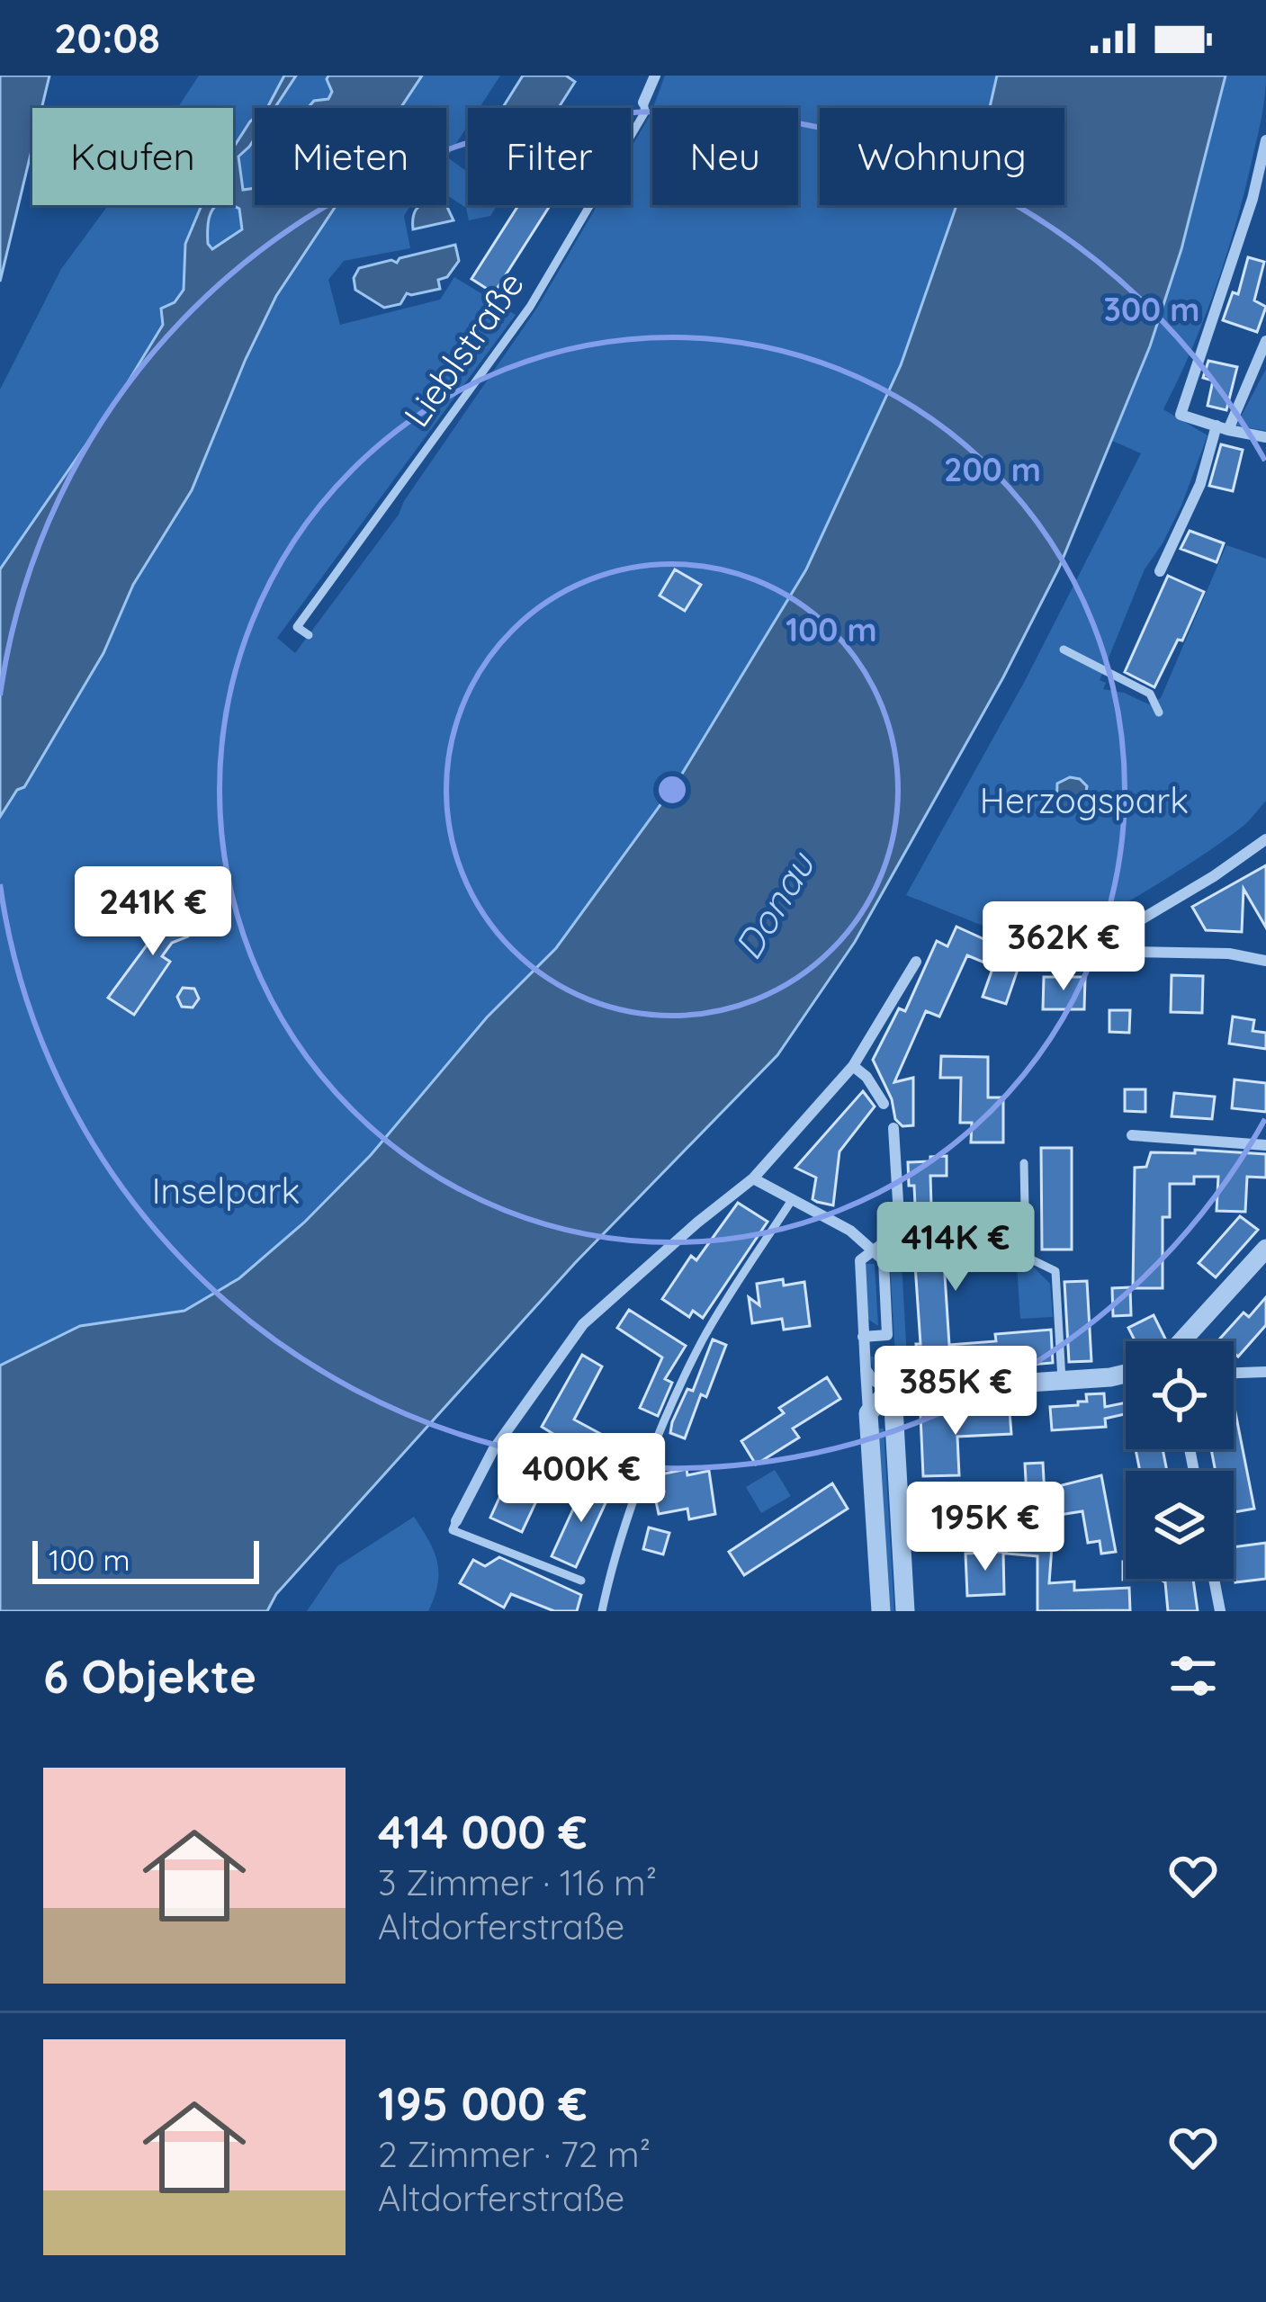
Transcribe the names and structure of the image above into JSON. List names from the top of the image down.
{
  "streets": {
    "street": ["Lieblstraße"]
  },
  "water": ["Donau"],
  "parks": ["Herzogspark", "Inselpark"],
  "scale_bar": "100 m",
  "page": {
    "status": "20:08",
    "chip": [
      "Kaufen",
      "Mieten",
      "Filter",
      "Neu",
      "Wohnung"
    ],
    "price": [
      "241K €",
      "362K €",
      "414K €",
      "385K €",
      "400K €",
      "195K €"
    ],
    "scale": "100 m",
    "heading": "6 Objekte",
    "list": [
      {
        "name": "414 000 €",
        "note": "3 Zimmer · 116 m² · Altdorferstraße"
      },
      {
        "name": "195 000 €",
        "note": "2 Zimmer · 72 m² · Altdorferstraße"
      }
    ]
  },
  "rings": ["300 m", "200 m", "100 m"]
}
